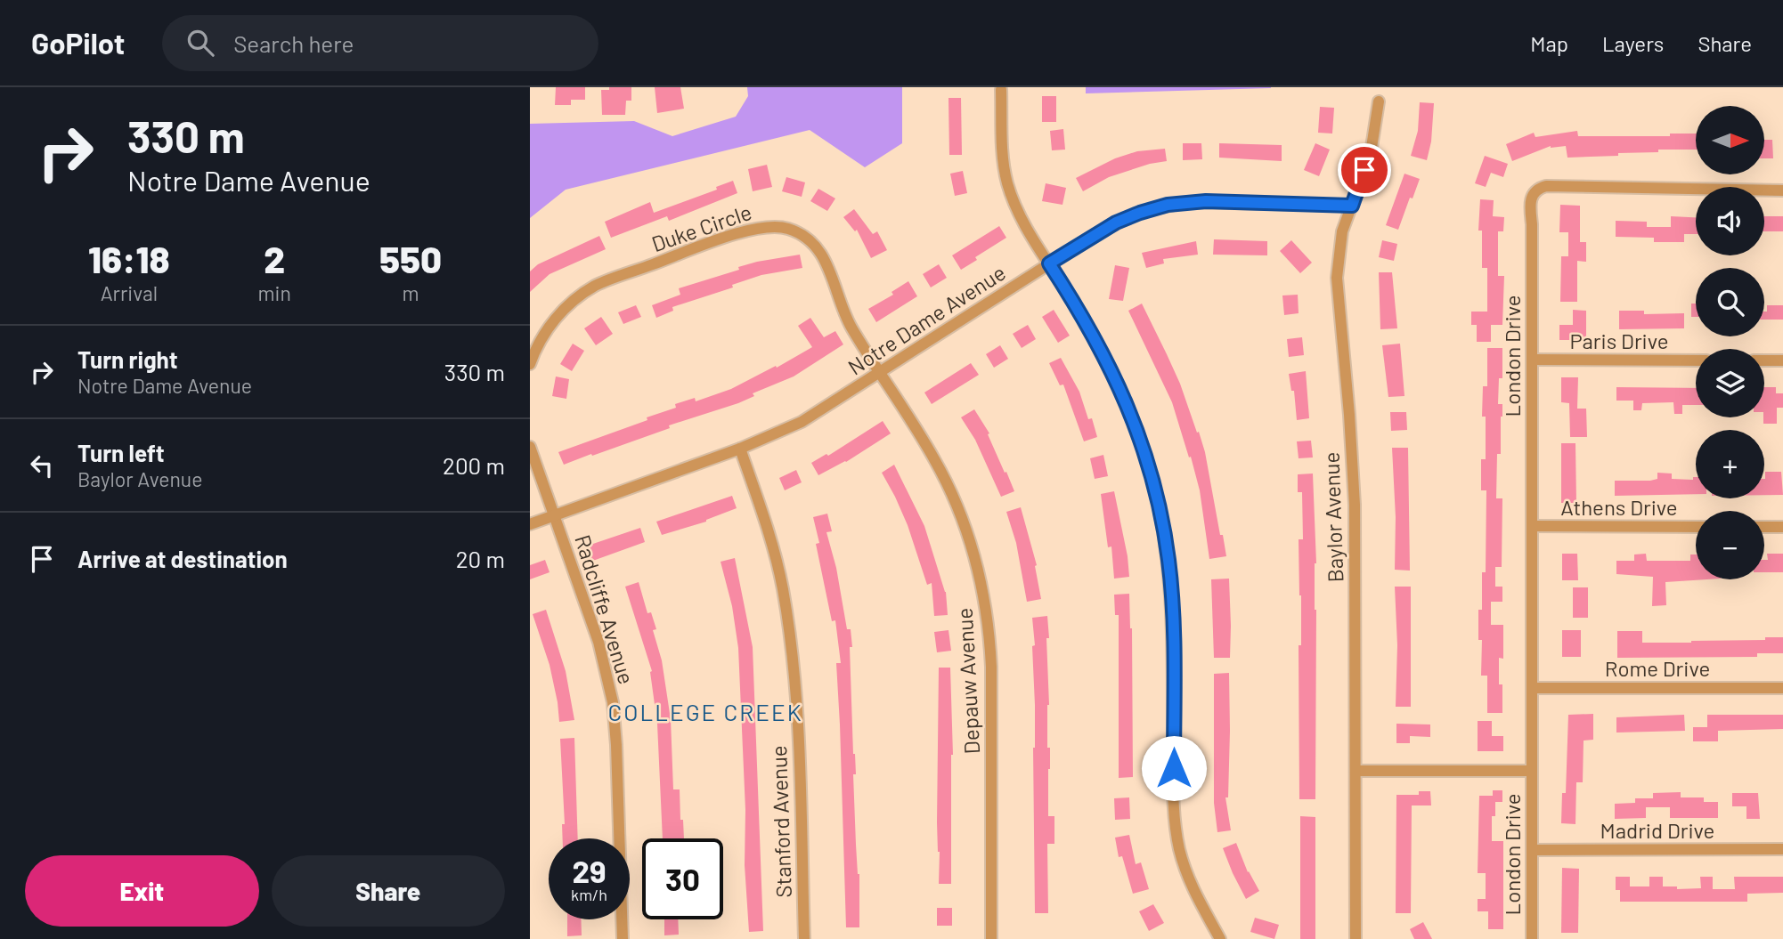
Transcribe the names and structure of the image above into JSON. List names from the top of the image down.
{
  "streets": {
    "street": [
      "Duke Circle",
      "Notre Dame Avenue",
      "Paris Drive",
      "London Drive",
      "Athens Drive",
      "Baylor Avenue",
      "Radcliffe Avenue",
      "Rome Drive",
      "Depauw Avenue",
      "Stanford Avenue",
      "Madrid Drive"
    ]
  },
  "crossings": [
    ["Duke Circle", "Notre Dame Avenue"],
    ["Duke Circle", "Depauw Avenue"],
    ["Notre Dame Avenue", "Baylor Avenue"],
    ["Notre Dame Avenue", "Radcliffe Avenue"],
    ["Notre Dame Avenue", "Depauw Avenue"],
    ["Notre Dame Avenue", "Stanford Avenue"],
    ["Paris Drive", "London Drive"],
    ["London Drive", "Athens Drive"],
    ["London Drive", "Baylor Avenue"],
    ["London Drive", "Rome Drive"],
    ["London Drive", "Madrid Drive"]
  ],
  "districts": ["COLLEGE CREEK"],
  "north": "right",
  "page": {
    "header": "GoPilot",
    "search": "Search here",
    "nav": ["Map", "Layers", "Share"],
    "turn": ["330 m", "Notre Dame Avenue"],
    "map_buttons": ["+", "−"],
    "eta": [
      "16:18",
      "Arrival",
      "2",
      "min",
      "550",
      "m"
    ],
    "list": [
      {
        "name": "Turn right",
        "note": "Notre Dame Avenue",
        "value": "330 m"
      },
      {
        "name": "Turn left",
        "note": "Baylor Avenue",
        "value": "200 m"
      },
      {
        "name": "Arrive at destination",
        "value": "20 m"
      }
    ],
    "speed": "29 km/h",
    "limit": "30",
    "buttons": ["Exit", "Share"]
  }
}
